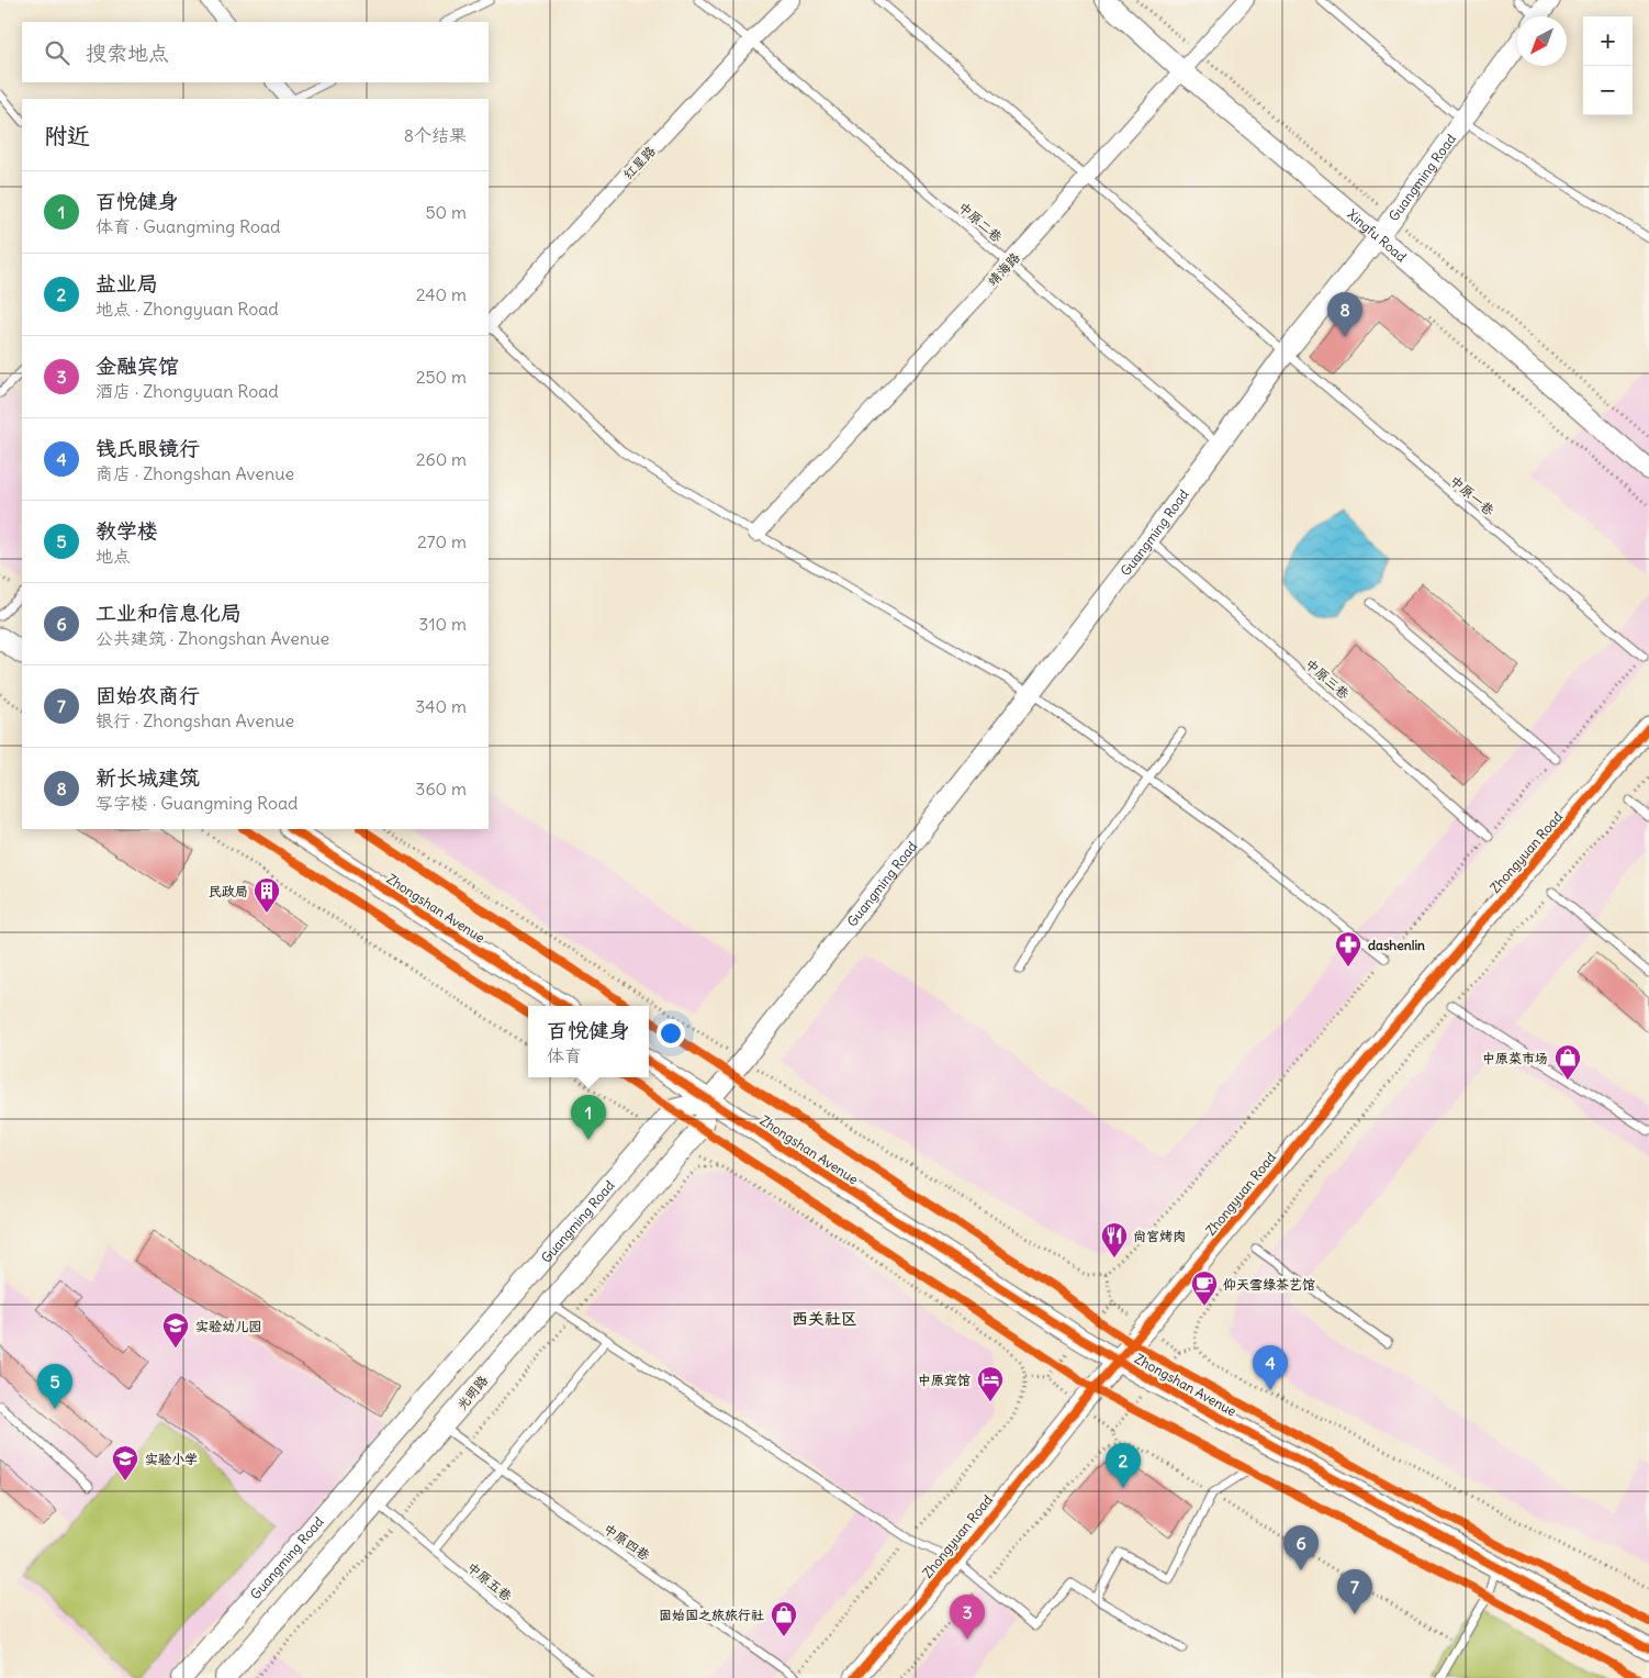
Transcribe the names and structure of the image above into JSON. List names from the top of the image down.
{
  "streets": {
    "main road": ["Zhongyuan Road", "Zhongshan Avenue"],
    "street": [
      "红星路",
      "Guangming Road",
      "Xingfu Road",
      "靖海路",
      "光明路"
    ],
    "lane": [
      "中原二巷",
      "中原一巷",
      "中原三巷",
      "中原四巷",
      "中原五巷"
    ]
  },
  "crossings": [
    ["红星路", "中原二巷"],
    ["Guangming Road", "中原二巷"],
    ["Guangming Road", "Xingfu Road"],
    ["Guangming Road", "中原一巷"],
    ["Guangming Road", "中原三巷"],
    ["Guangming Road", "Zhongshan Avenue"],
    ["Guangming Road", "光明路"],
    ["中原二巷", "靖海路"],
    ["Xingfu Road", "靖海路"],
    ["靖海路", "中原一巷"],
    ["Zhongyuan Road", "Zhongshan Avenue"],
    ["Zhongshan Avenue", "光明路"],
    ["光明路", "中原四巷"],
    ["光明路", "中原五巷"]
  ],
  "districts": ["西关社区"],
  "places": {
    "building": ["民政局"],
    "pharmacy": ["dashenlin"],
    "shop": ["中原菜市场", "固始国之旅旅行社"],
    "restaurant": ["尚宫烤肉"],
    "cafe": ["仰天雪绿茶艺馆"],
    "school or university": ["实验幼儿园", "实验小学"],
    "hotel": ["中原宾馆"]
  },
  "north": "bottom left",
  "page": {
    "map_buttons": ["+", "−"],
    "search": "搜索地点",
    "heading": ["附近", "8个结果"],
    "list": [
      {
        "mark": "1",
        "name": "百悦健身",
        "note": "体育 · Guangming Road",
        "value": "50 m"
      },
      {
        "mark": "2",
        "name": "盐业局",
        "note": "地点 · Zhongyuan Road",
        "value": "240 m"
      },
      {
        "mark": "3",
        "name": "金融宾馆",
        "note": "酒店 · Zhongyuan Road",
        "value": "250 m"
      },
      {
        "mark": "4",
        "name": "钱氏眼镜行",
        "note": "商店 · Zhongshan Avenue",
        "value": "260 m"
      },
      {
        "mark": "5",
        "name": "教学楼",
        "note": "地点",
        "value": "270 m"
      },
      {
        "mark": "6",
        "name": "工业和信息化局",
        "note": "公共建筑 · Zhongshan Avenue",
        "value": "310 m"
      },
      {
        "mark": "7",
        "name": "固始农商行",
        "note": "银行 · Zhongshan Avenue",
        "value": "340 m"
      },
      {
        "mark": "8",
        "name": "新长城建筑",
        "note": "写字楼 · Guangming Road",
        "value": "360 m"
      }
    ],
    "pins": [
      "8",
      "1",
      "4",
      "5",
      "2",
      "6",
      "7",
      "3"
    ],
    "popup": ["百悦健身", "体育"]
  }
}
